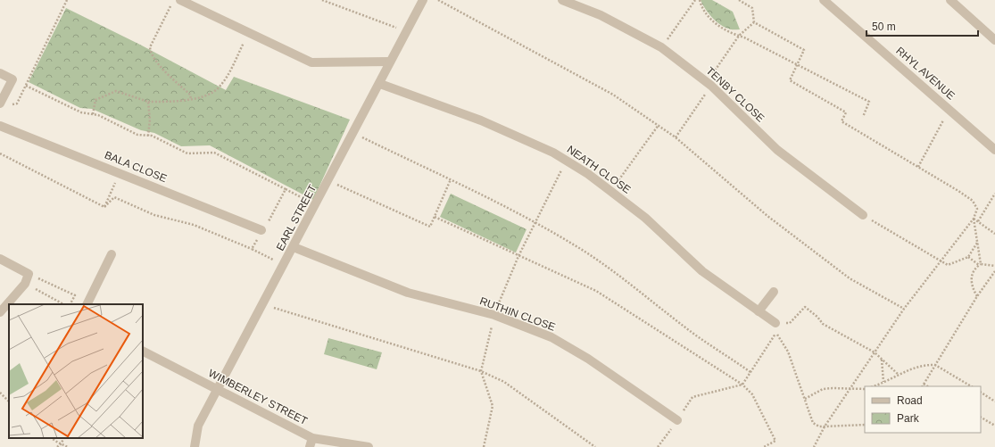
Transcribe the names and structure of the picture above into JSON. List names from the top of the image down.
{
  "streets": {
    "street": [
      "RHYL AVENUE",
      "TENBY CLOSE",
      "BALA CLOSE",
      "NEATH CLOSE",
      "EARL STREET",
      "RUTHIN CLOSE",
      "WIMBERLEY STREET"
    ]
  },
  "crossings": [
    ["NEATH CLOSE", "EARL STREET"],
    ["EARL STREET", "RUTHIN CLOSE"],
    ["EARL STREET", "WIMBERLEY STREET"]
  ],
  "legend": ["Road", "Park"],
  "scale_bar": "50 m"
}
